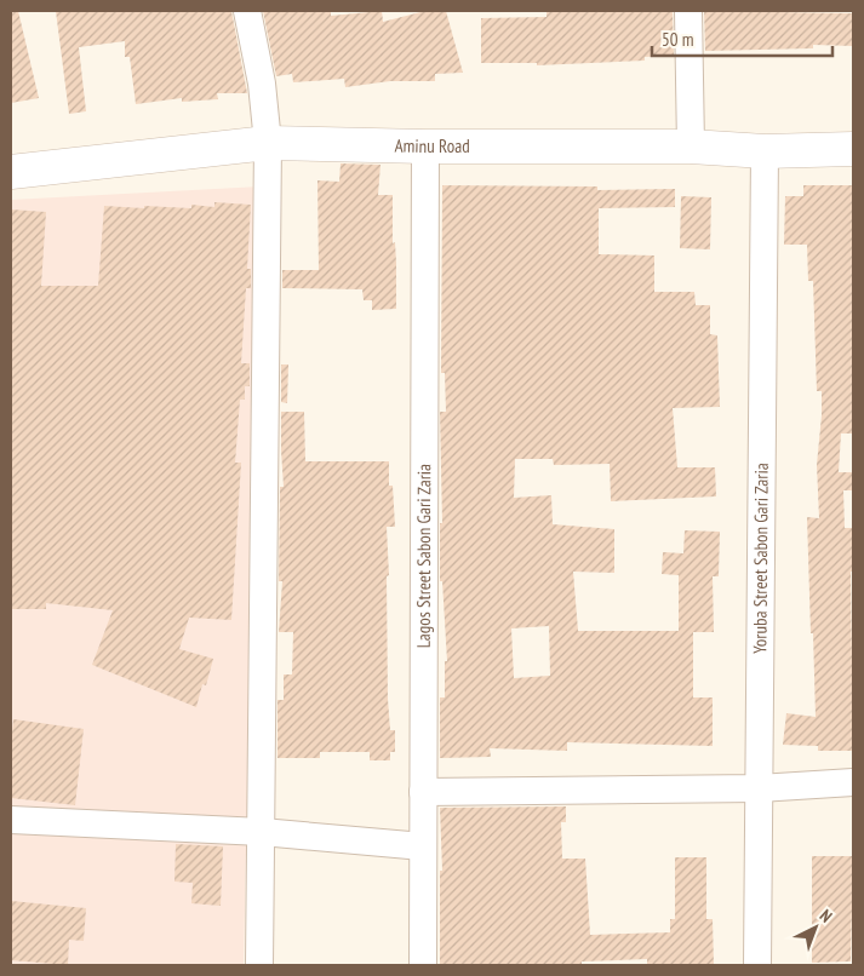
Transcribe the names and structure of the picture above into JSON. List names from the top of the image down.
{
  "streets": {
    "street": ["Aminu Road", "Lagos Street Sabon Gari Zaria", "Yoruba Street Sabon Gari Zaria"]
  },
  "crossings": [
    ["Aminu Road", "Lagos Street Sabon Gari Zaria"],
    ["Aminu Road", "Yoruba Street Sabon Gari Zaria"]
  ],
  "scale_bar": "50 m",
  "north": "top right"
}
